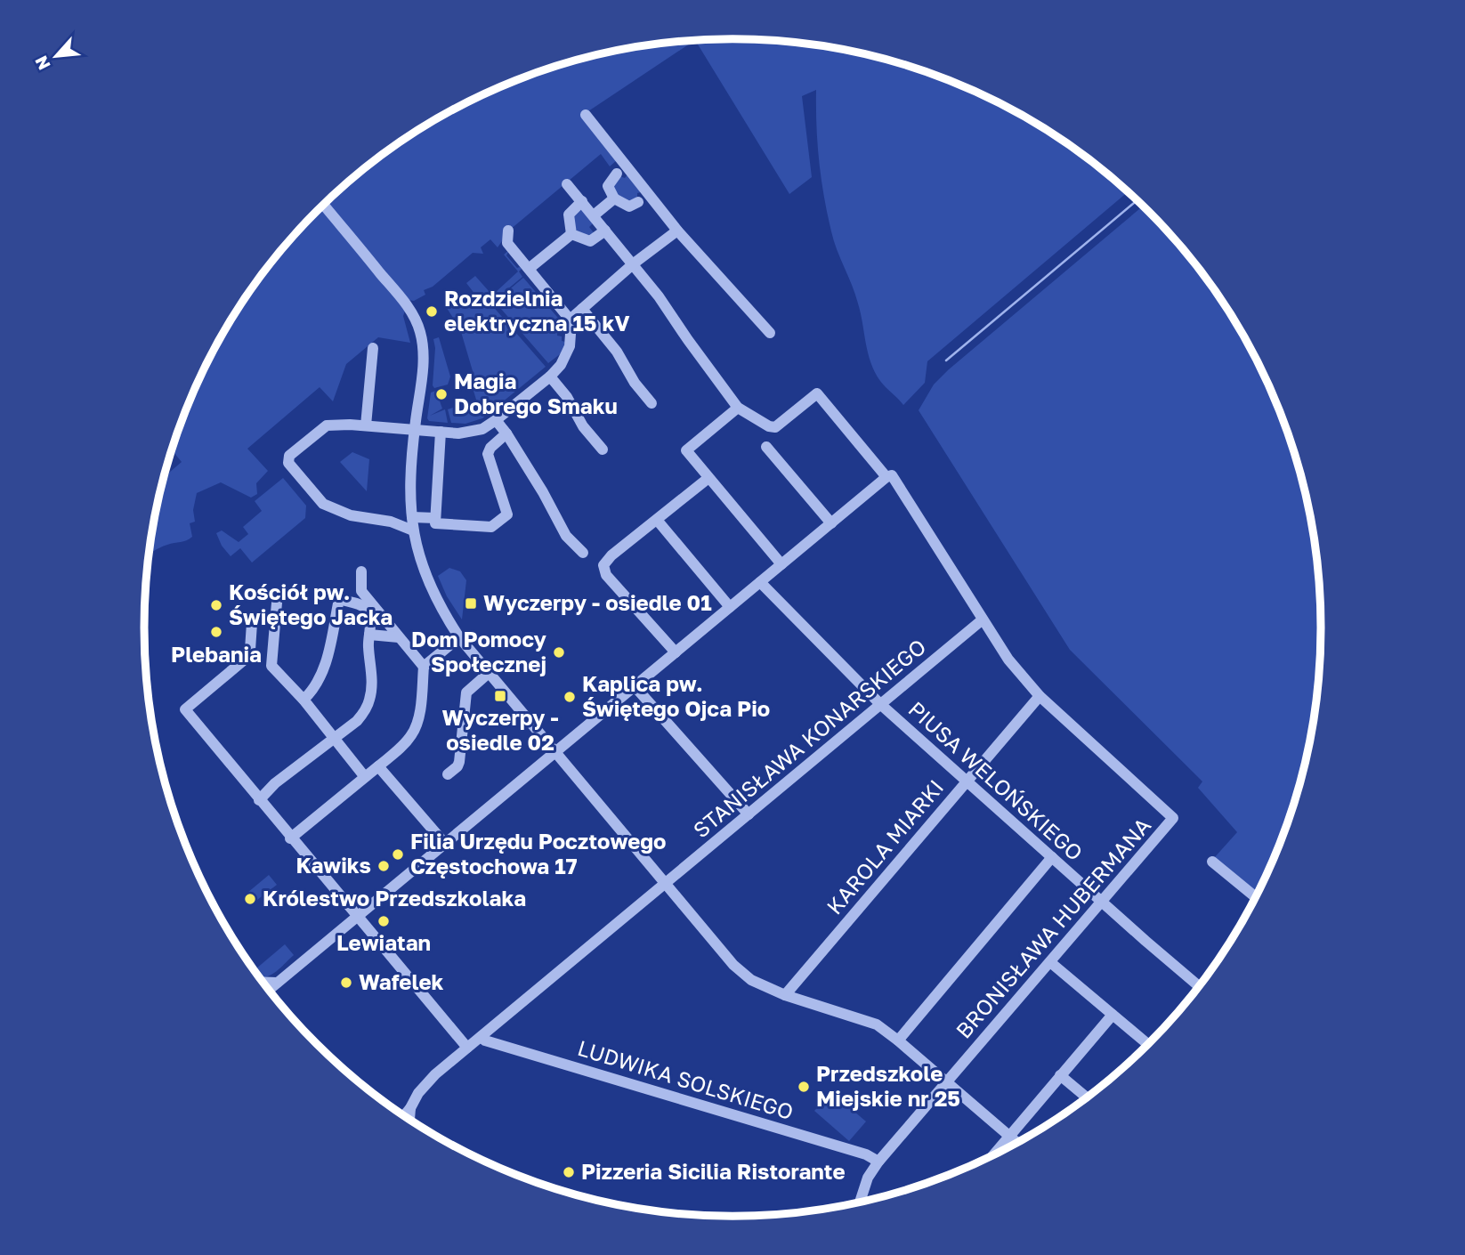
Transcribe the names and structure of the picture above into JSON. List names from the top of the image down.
{
  "streets": {
    "street": [
      "STANISŁAWA KONARSKIEGO",
      "PIUSA WELOŃSKIEGO",
      "KAROLA MIARKI",
      "BRONISŁAWA HUBERMANA",
      "LUDWIKA SOLSKIEGO"
    ]
  },
  "crossings": [
    ["STANISŁAWA KONARSKIEGO", "PIUSA WELOŃSKIEGO"],
    ["STANISŁAWA KONARSKIEGO", "LUDWIKA SOLSKIEGO"],
    ["PIUSA WELOŃSKIEGO", "KAROLA MIARKI"],
    ["PIUSA WELOŃSKIEGO", "BRONISŁAWA HUBERMANA"],
    ["KAROLA MIARKI", "BRONISŁAWA HUBERMANA"],
    ["BRONISŁAWA HUBERMANA", "LUDWIKA SOLSKIEGO"]
  ],
  "places": {
    "other": [
      "Rozdzielnia elektryczna 15 kV",
      "Magia Dobrego Smaku",
      "Kościół pw. Świętego Jacka",
      "Plebania",
      "Dom Pomocy Społecznej",
      "Kaplica pw. Świętego Ojca Pio",
      "Filia Urzędu Pocztowego Częstochowa 17",
      "Kawiks",
      "Królestwo Przedszkolaka",
      "Lewiatan",
      "Wafelek",
      "Przedszkole Miejskie nr 25",
      "Pizzeria Sicilia Ristorante"
    ],
    "transit": ["Wyczerpy - osiedle 01", "Wyczerpy - osiedle 02"]
  },
  "north": "bottom left"
}
